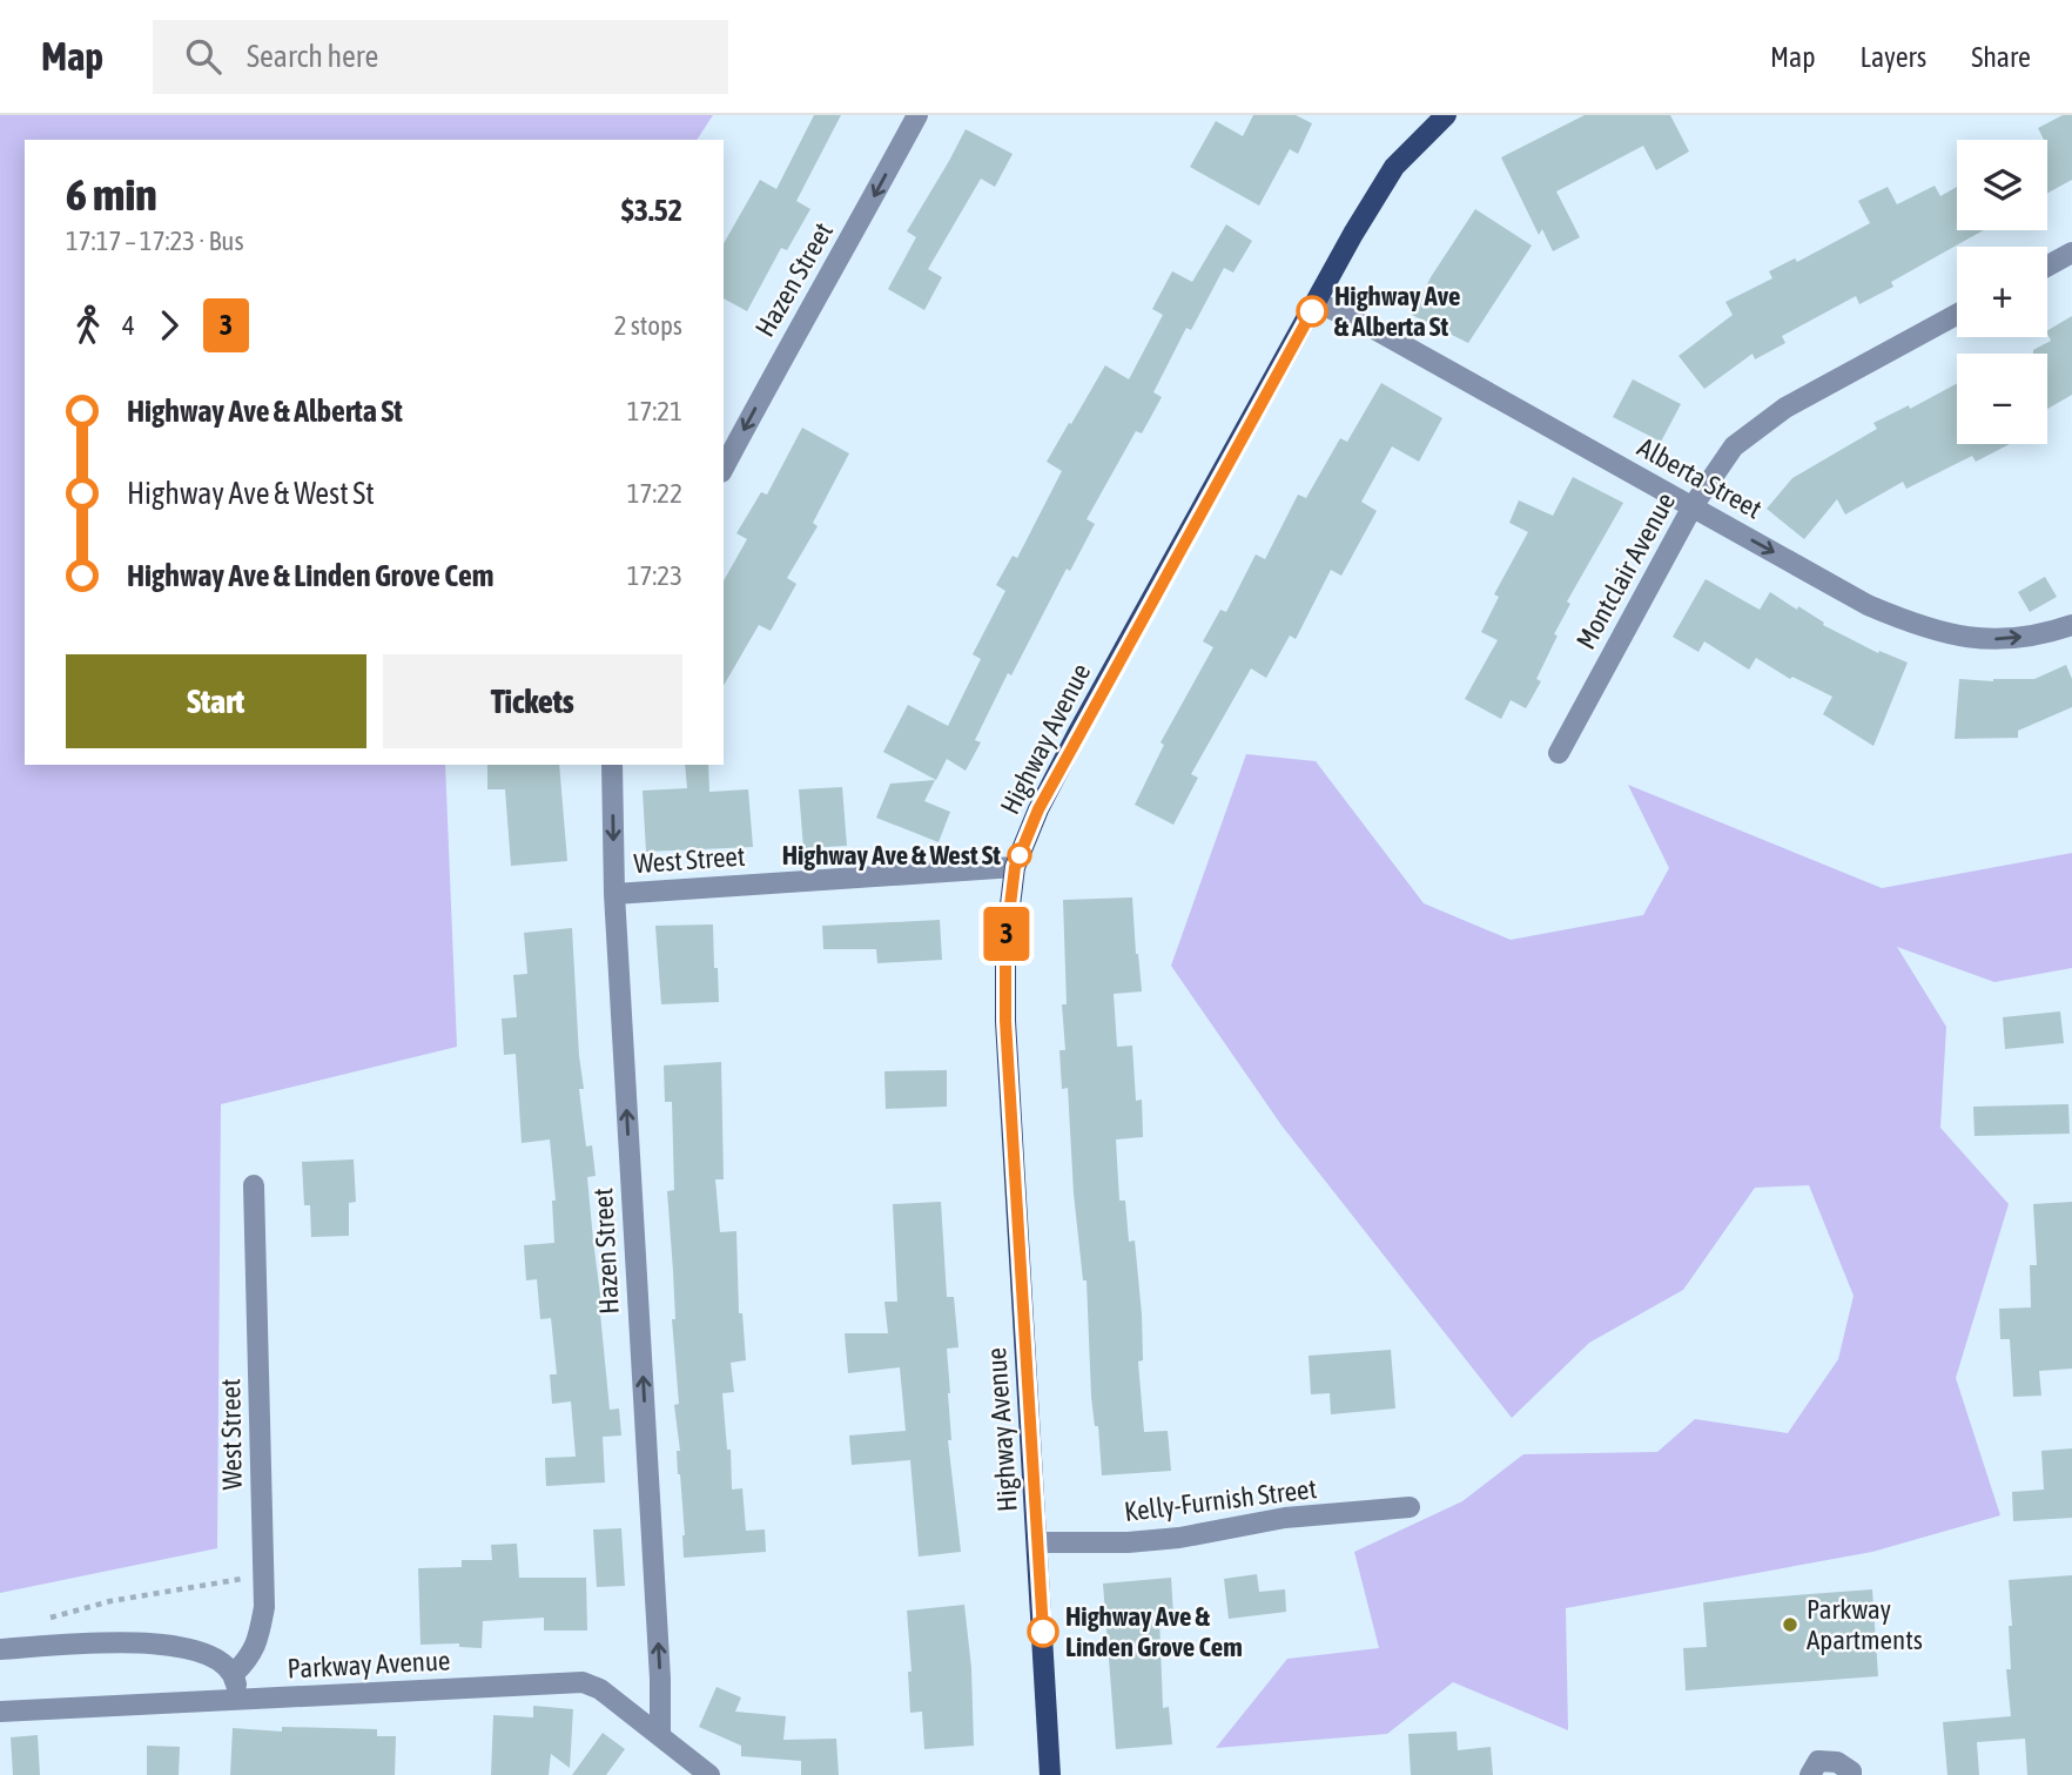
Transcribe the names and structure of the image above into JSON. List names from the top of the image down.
{
  "streets": {
    "main road": ["Highway Avenue"],
    "street": [
      "Hazen Street",
      "Alberta Street",
      "Montclair Avenue",
      "West Street",
      "Kelly-Furnish Street",
      "Parkway Avenue"
    ]
  },
  "crossings": [
    ["Hazen Street", "West Street"],
    ["Hazen Street", "Parkway Avenue"],
    ["Alberta Street", "Montclair Avenue"],
    ["Alberta Street", "Highway Avenue"],
    ["Highway Avenue", "West Street"],
    ["Highway Avenue", "Kelly-Furnish Street"]
  ],
  "one_way": ["Alberta Street"],
  "places": [
    "Highway Ave & Alberta St",
    "Highway Ave & West St",
    "Parkway Apartments",
    "Highway Ave & Linden Grove Cem"
  ],
  "lines": ["bus line 3"],
  "page": {
    "header": "Map",
    "search": "Search here",
    "nav": ["Map", "Layers", "Share"],
    "on_map": "3",
    "map_buttons": ["+", "−"],
    "heading": ["6 min", "17:17 – 17:23 · Bus", "$3.52"],
    "legs": ["4", "3", "2 stops"],
    "list": [
      {
        "name": "Highway Ave & Alberta St",
        "value": "17:21"
      },
      {
        "name": "Highway Ave & West St",
        "value": "17:22"
      },
      {
        "name": "Highway Ave & Linden Grove Cem",
        "value": "17:23"
      }
    ],
    "buttons": ["Start", "Tickets"]
  }
}
